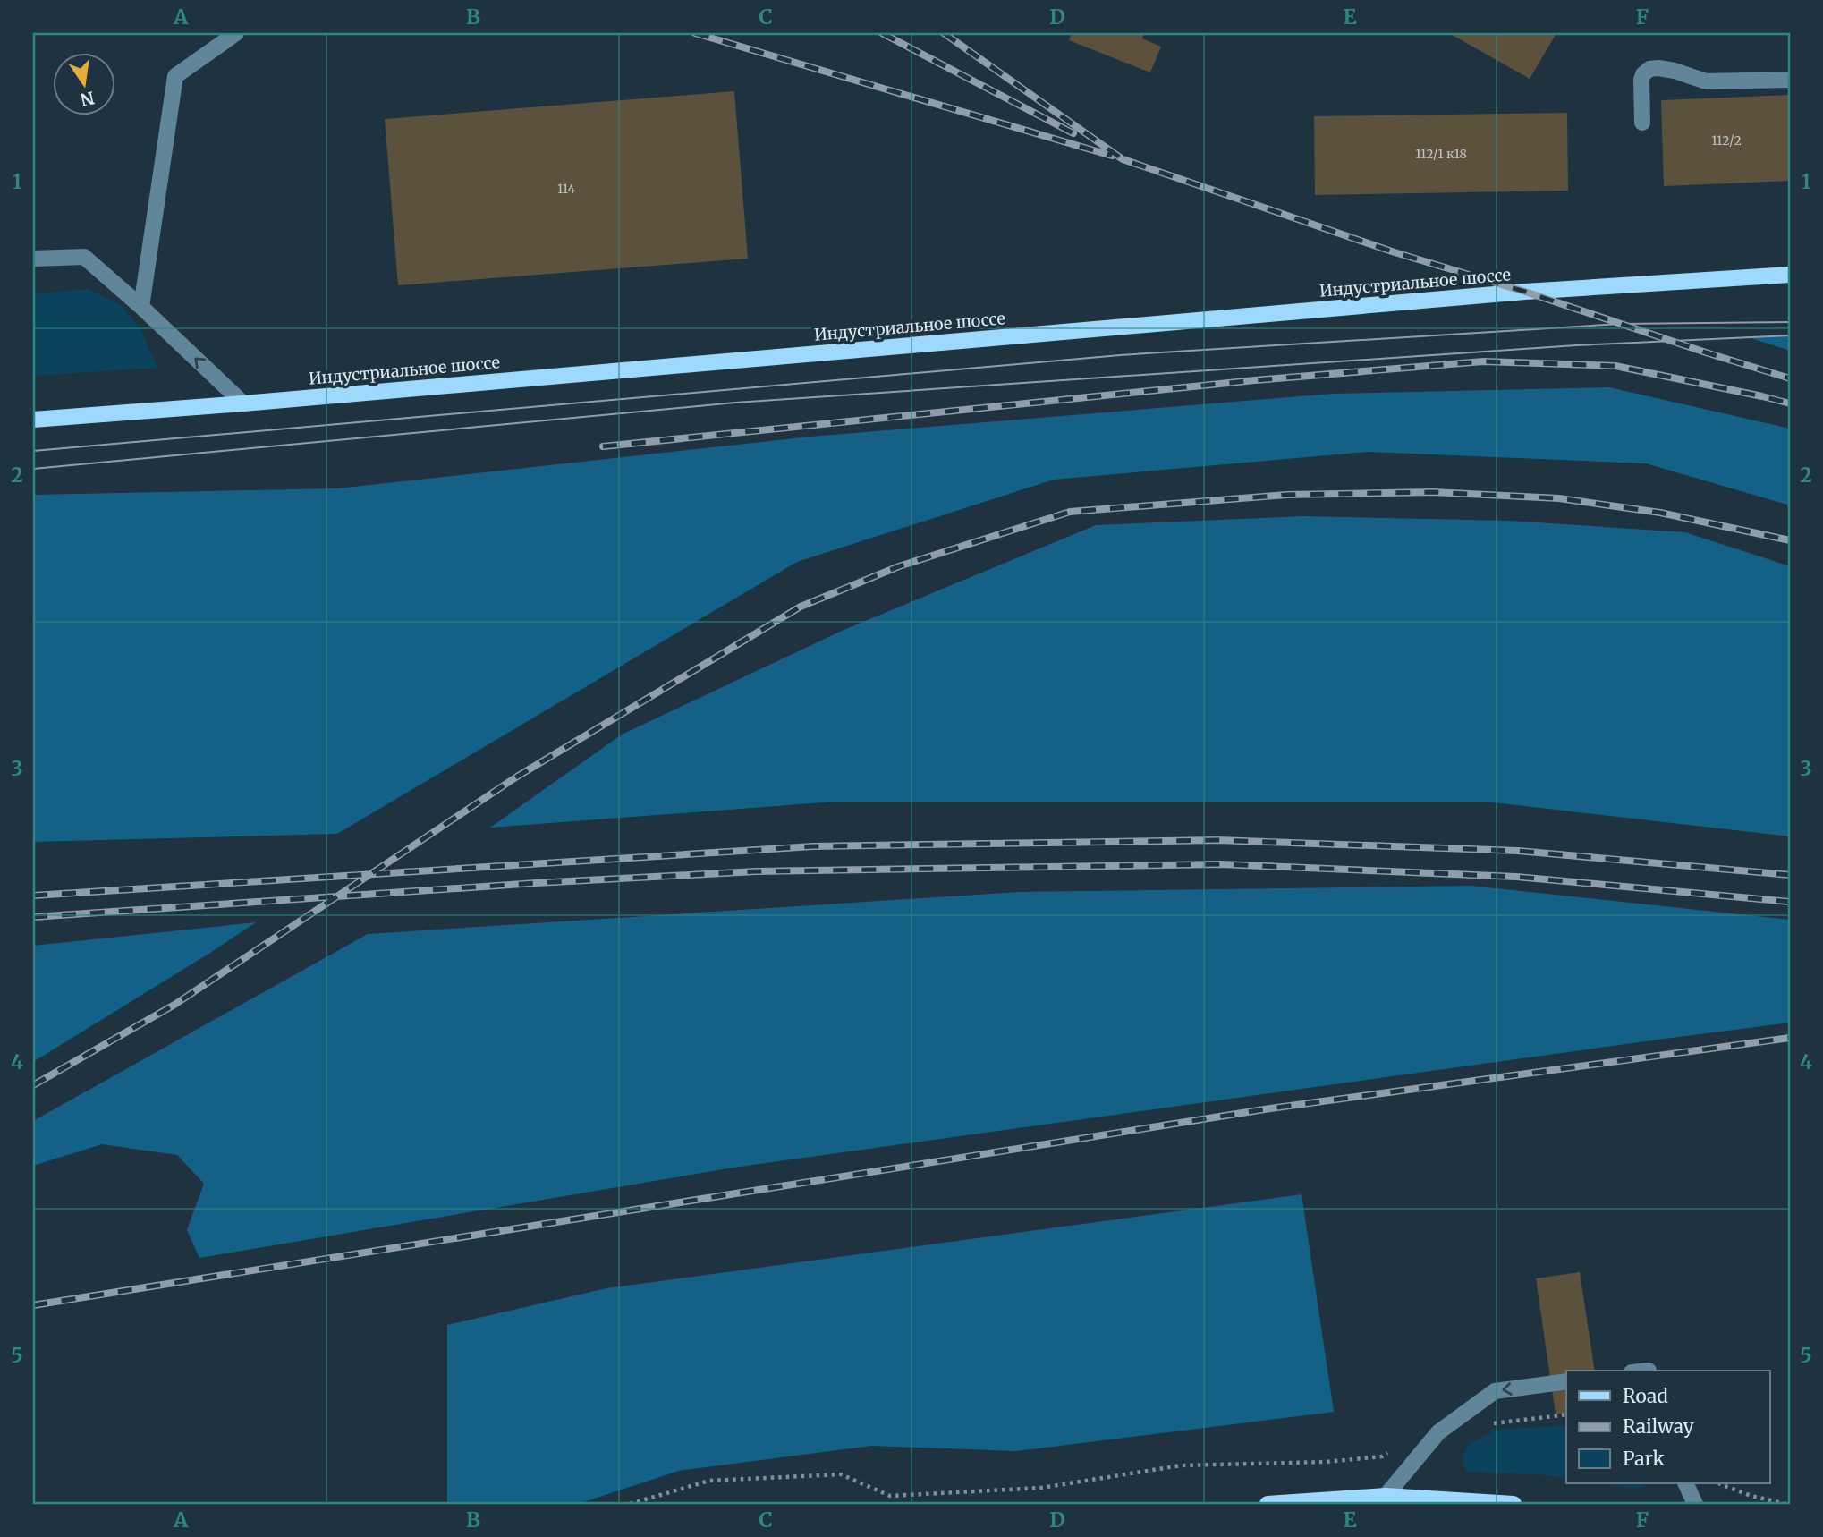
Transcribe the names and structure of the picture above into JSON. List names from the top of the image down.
{
  "streets": {
    "main road": ["Индустриальное шоссе"]
  },
  "house_numbers": ["112/2", "112/1 к18", "114"],
  "legend": ["Road", "Railway", "Park"],
  "north": "bottom",
  "grid": {
    "columns": [
      "A",
      "B",
      "C",
      "D",
      "E",
      "F"
    ],
    "rows": [
      "1",
      "2",
      "3",
      "4",
      "5"
    ]
  }
}
